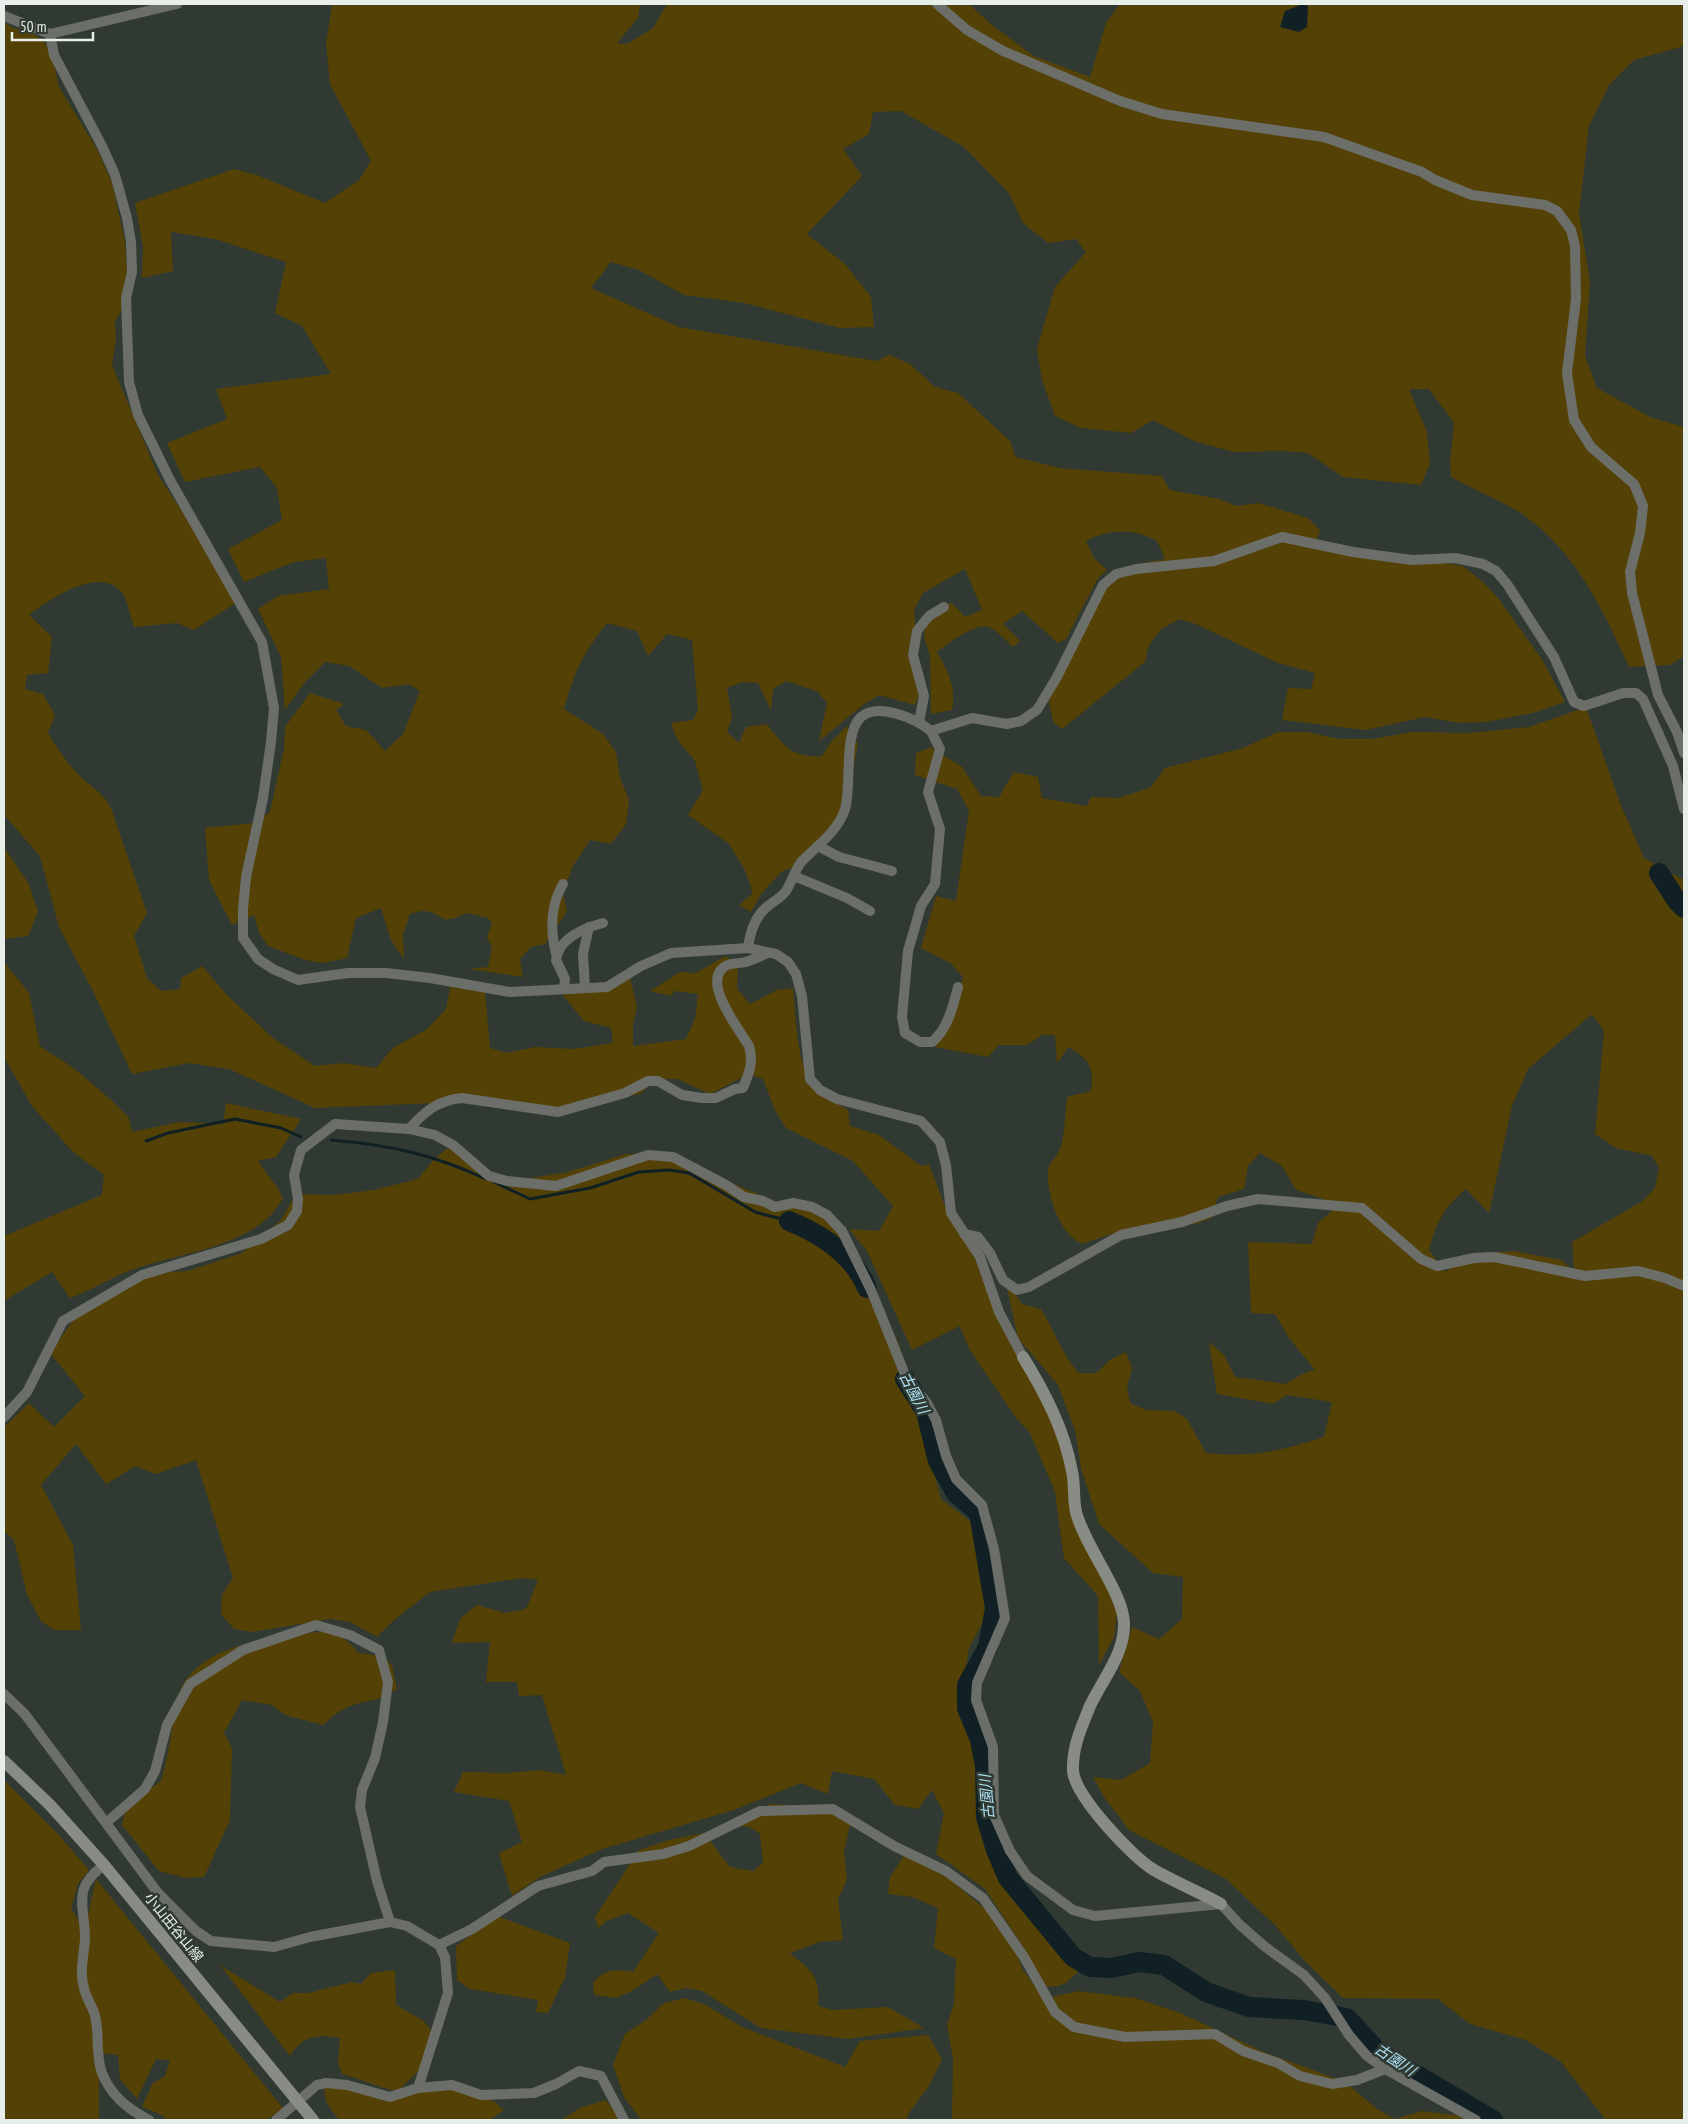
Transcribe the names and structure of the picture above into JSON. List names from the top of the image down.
{
  "streets": {
    "street": ["小山田谷山線"]
  },
  "water": ["古園川"],
  "scale_bar": "50 m"
}
